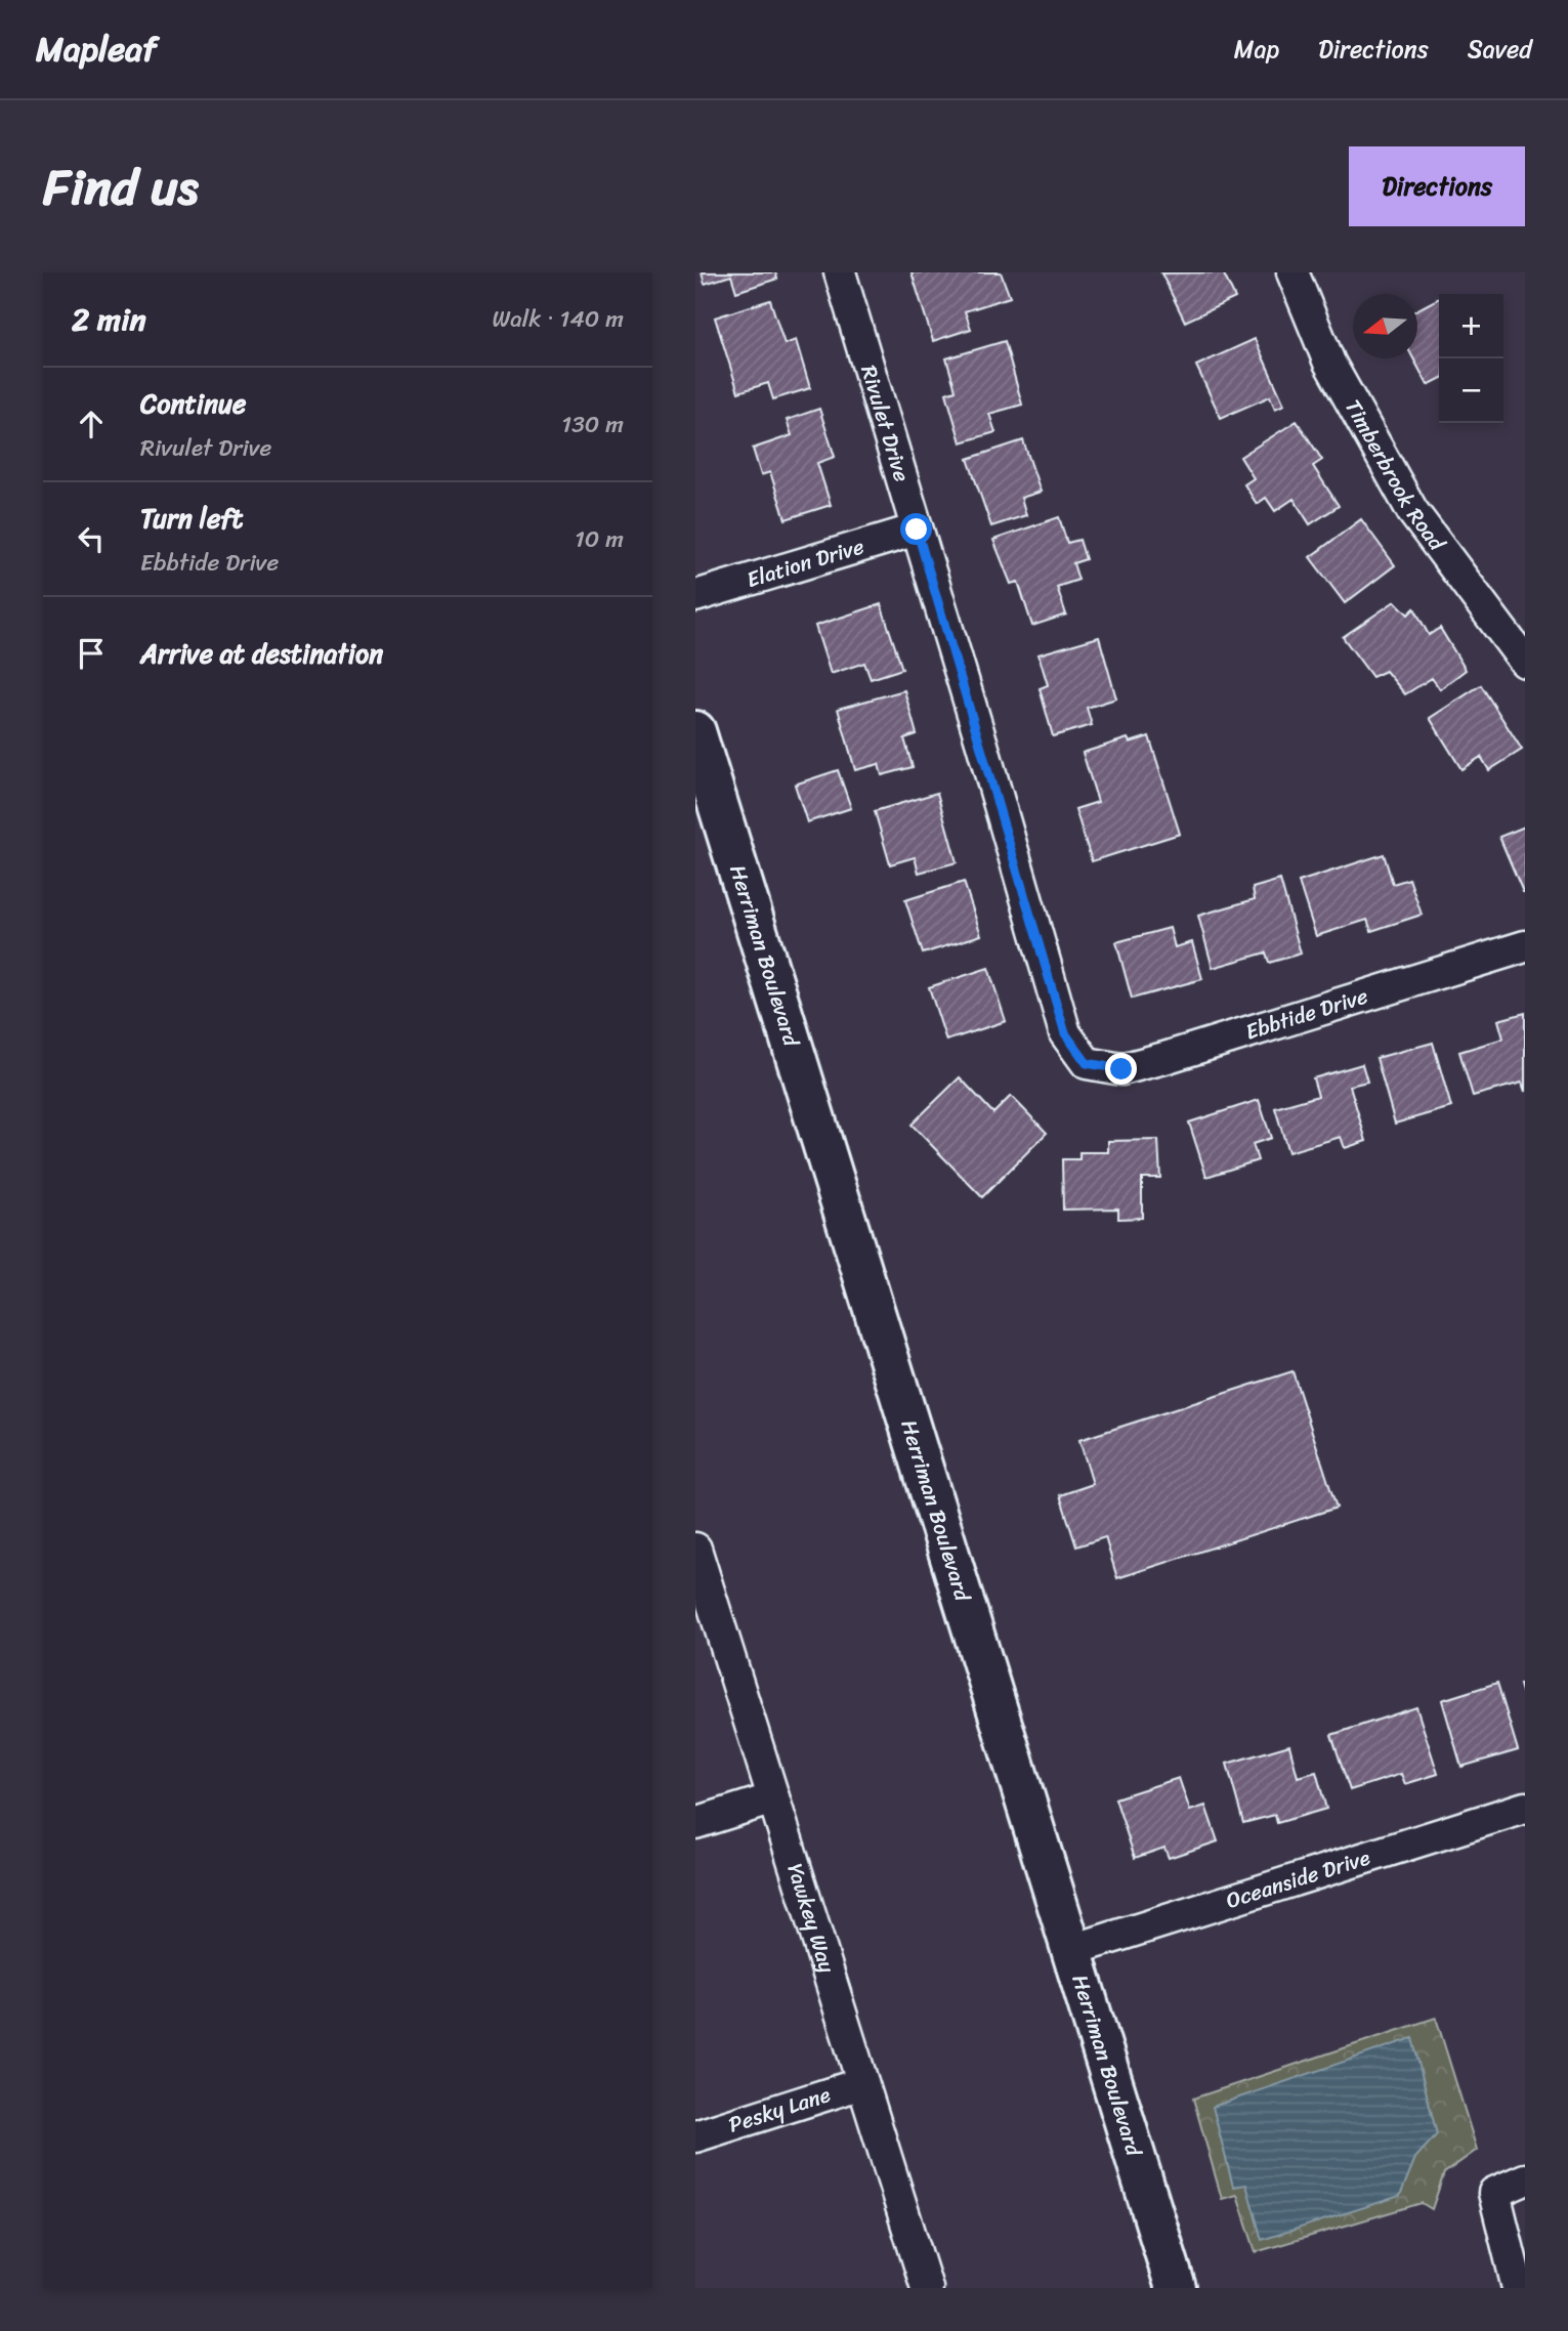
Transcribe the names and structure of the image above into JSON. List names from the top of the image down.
{
  "streets": {
    "street": [
      "Rivulet Drive",
      "Timberbrook Road",
      "Elation Drive",
      "Herriman Boulevard",
      "Ebbtide Drive",
      "Oceanside Drive",
      "Yawkey Way",
      "Pesky Lane"
    ]
  },
  "crossings": [
    ["Rivulet Drive", "Elation Drive"],
    ["Rivulet Drive", "Ebbtide Drive"],
    ["Herriman Boulevard", "Oceanside Drive"],
    ["Yawkey Way", "Pesky Lane"]
  ],
  "north": "left",
  "page": {
    "header": "Mapleaf",
    "nav": ["Map", "Directions", "Saved"],
    "title": "Find us",
    "buttons": "Directions",
    "heading": ["2 min", "Walk · 140 m"],
    "map_buttons": ["+", "−"],
    "list": [
      ["Continue", "Rivulet Drive", "130 m"],
      ["Turn left", "Ebbtide Drive", "10 m"],
      "Arrive at destination"
    ]
  }
}
